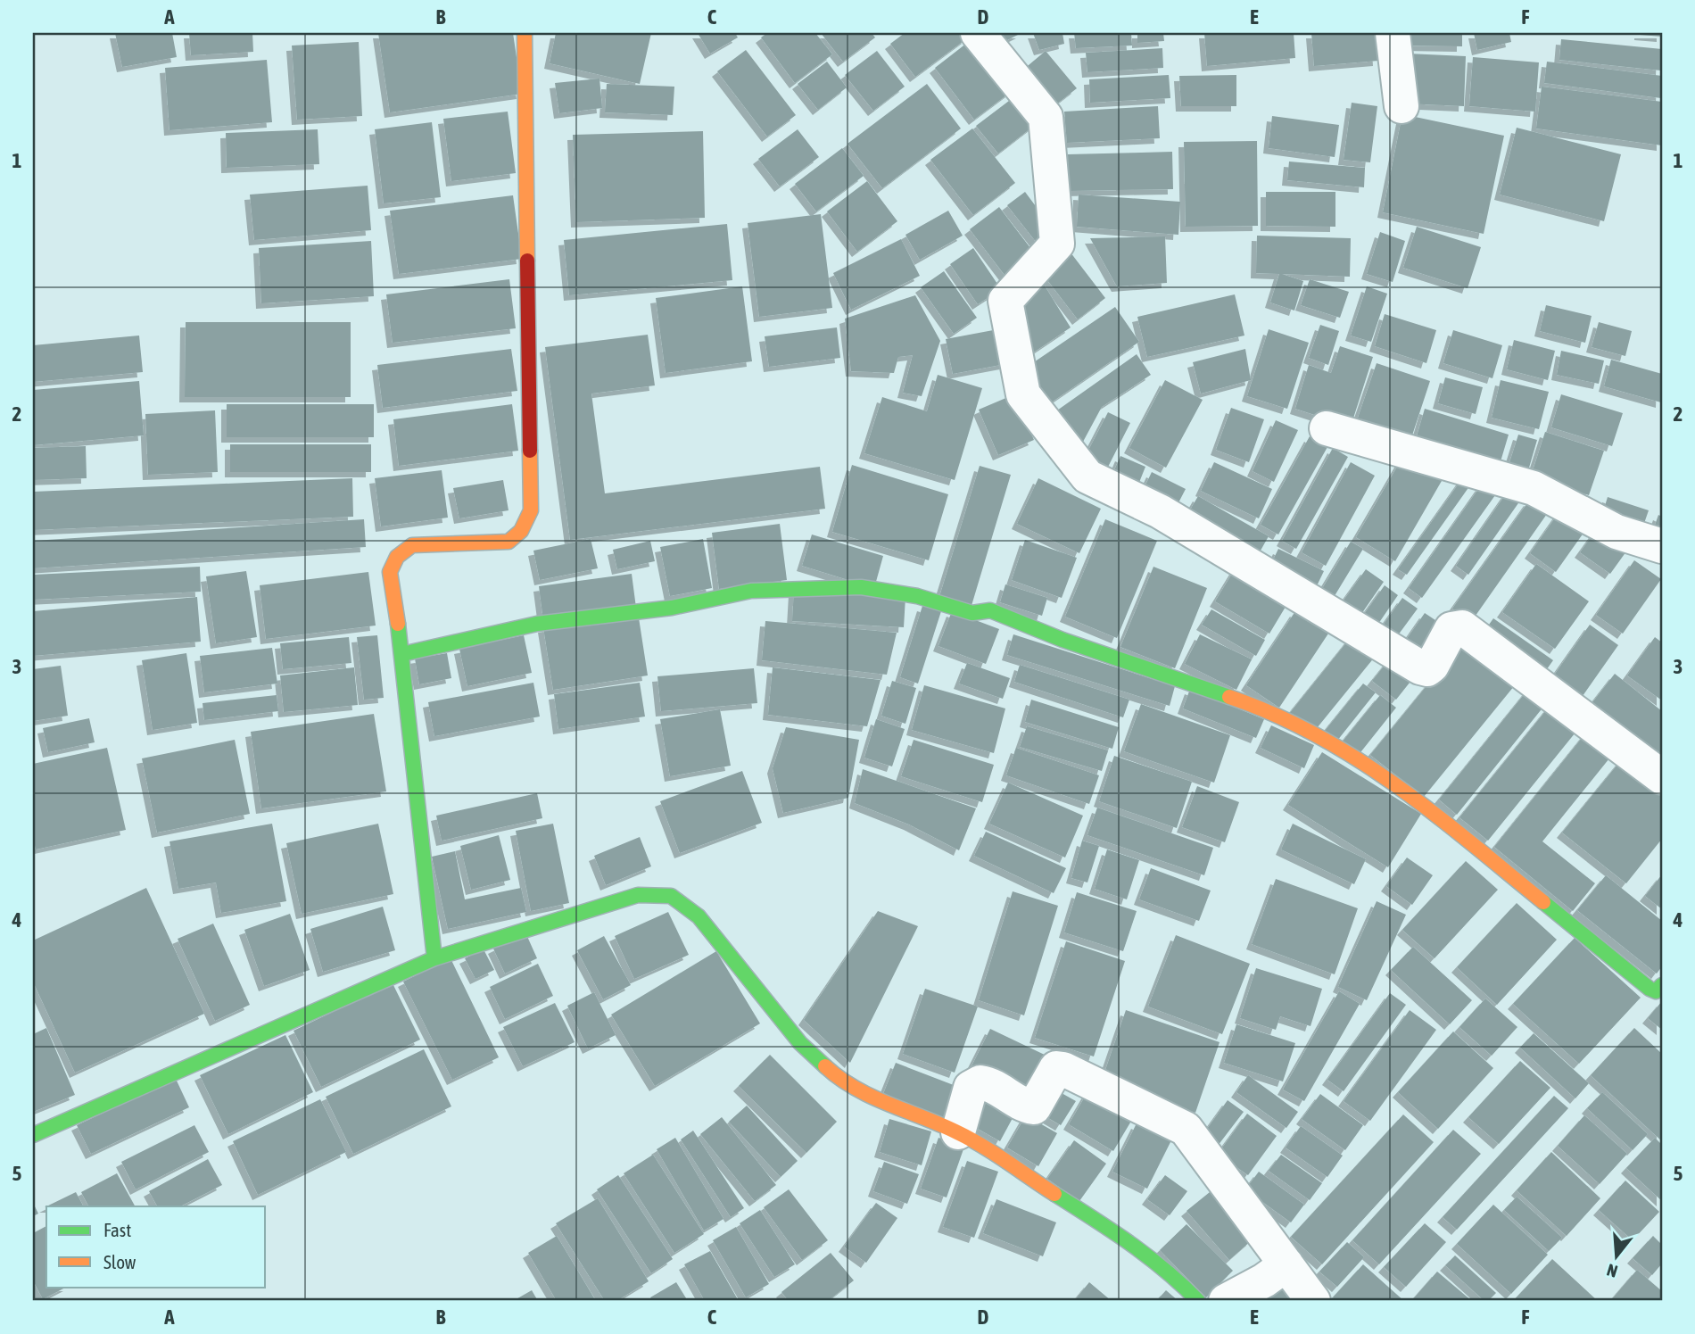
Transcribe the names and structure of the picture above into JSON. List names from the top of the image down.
{
  "legend": ["Fast", "Slow"],
  "north": "bottom",
  "grid": {
    "columns": [
      "A",
      "B",
      "C",
      "D",
      "E",
      "F"
    ],
    "rows": [
      "1",
      "2",
      "3",
      "4",
      "5"
    ]
  }
}
